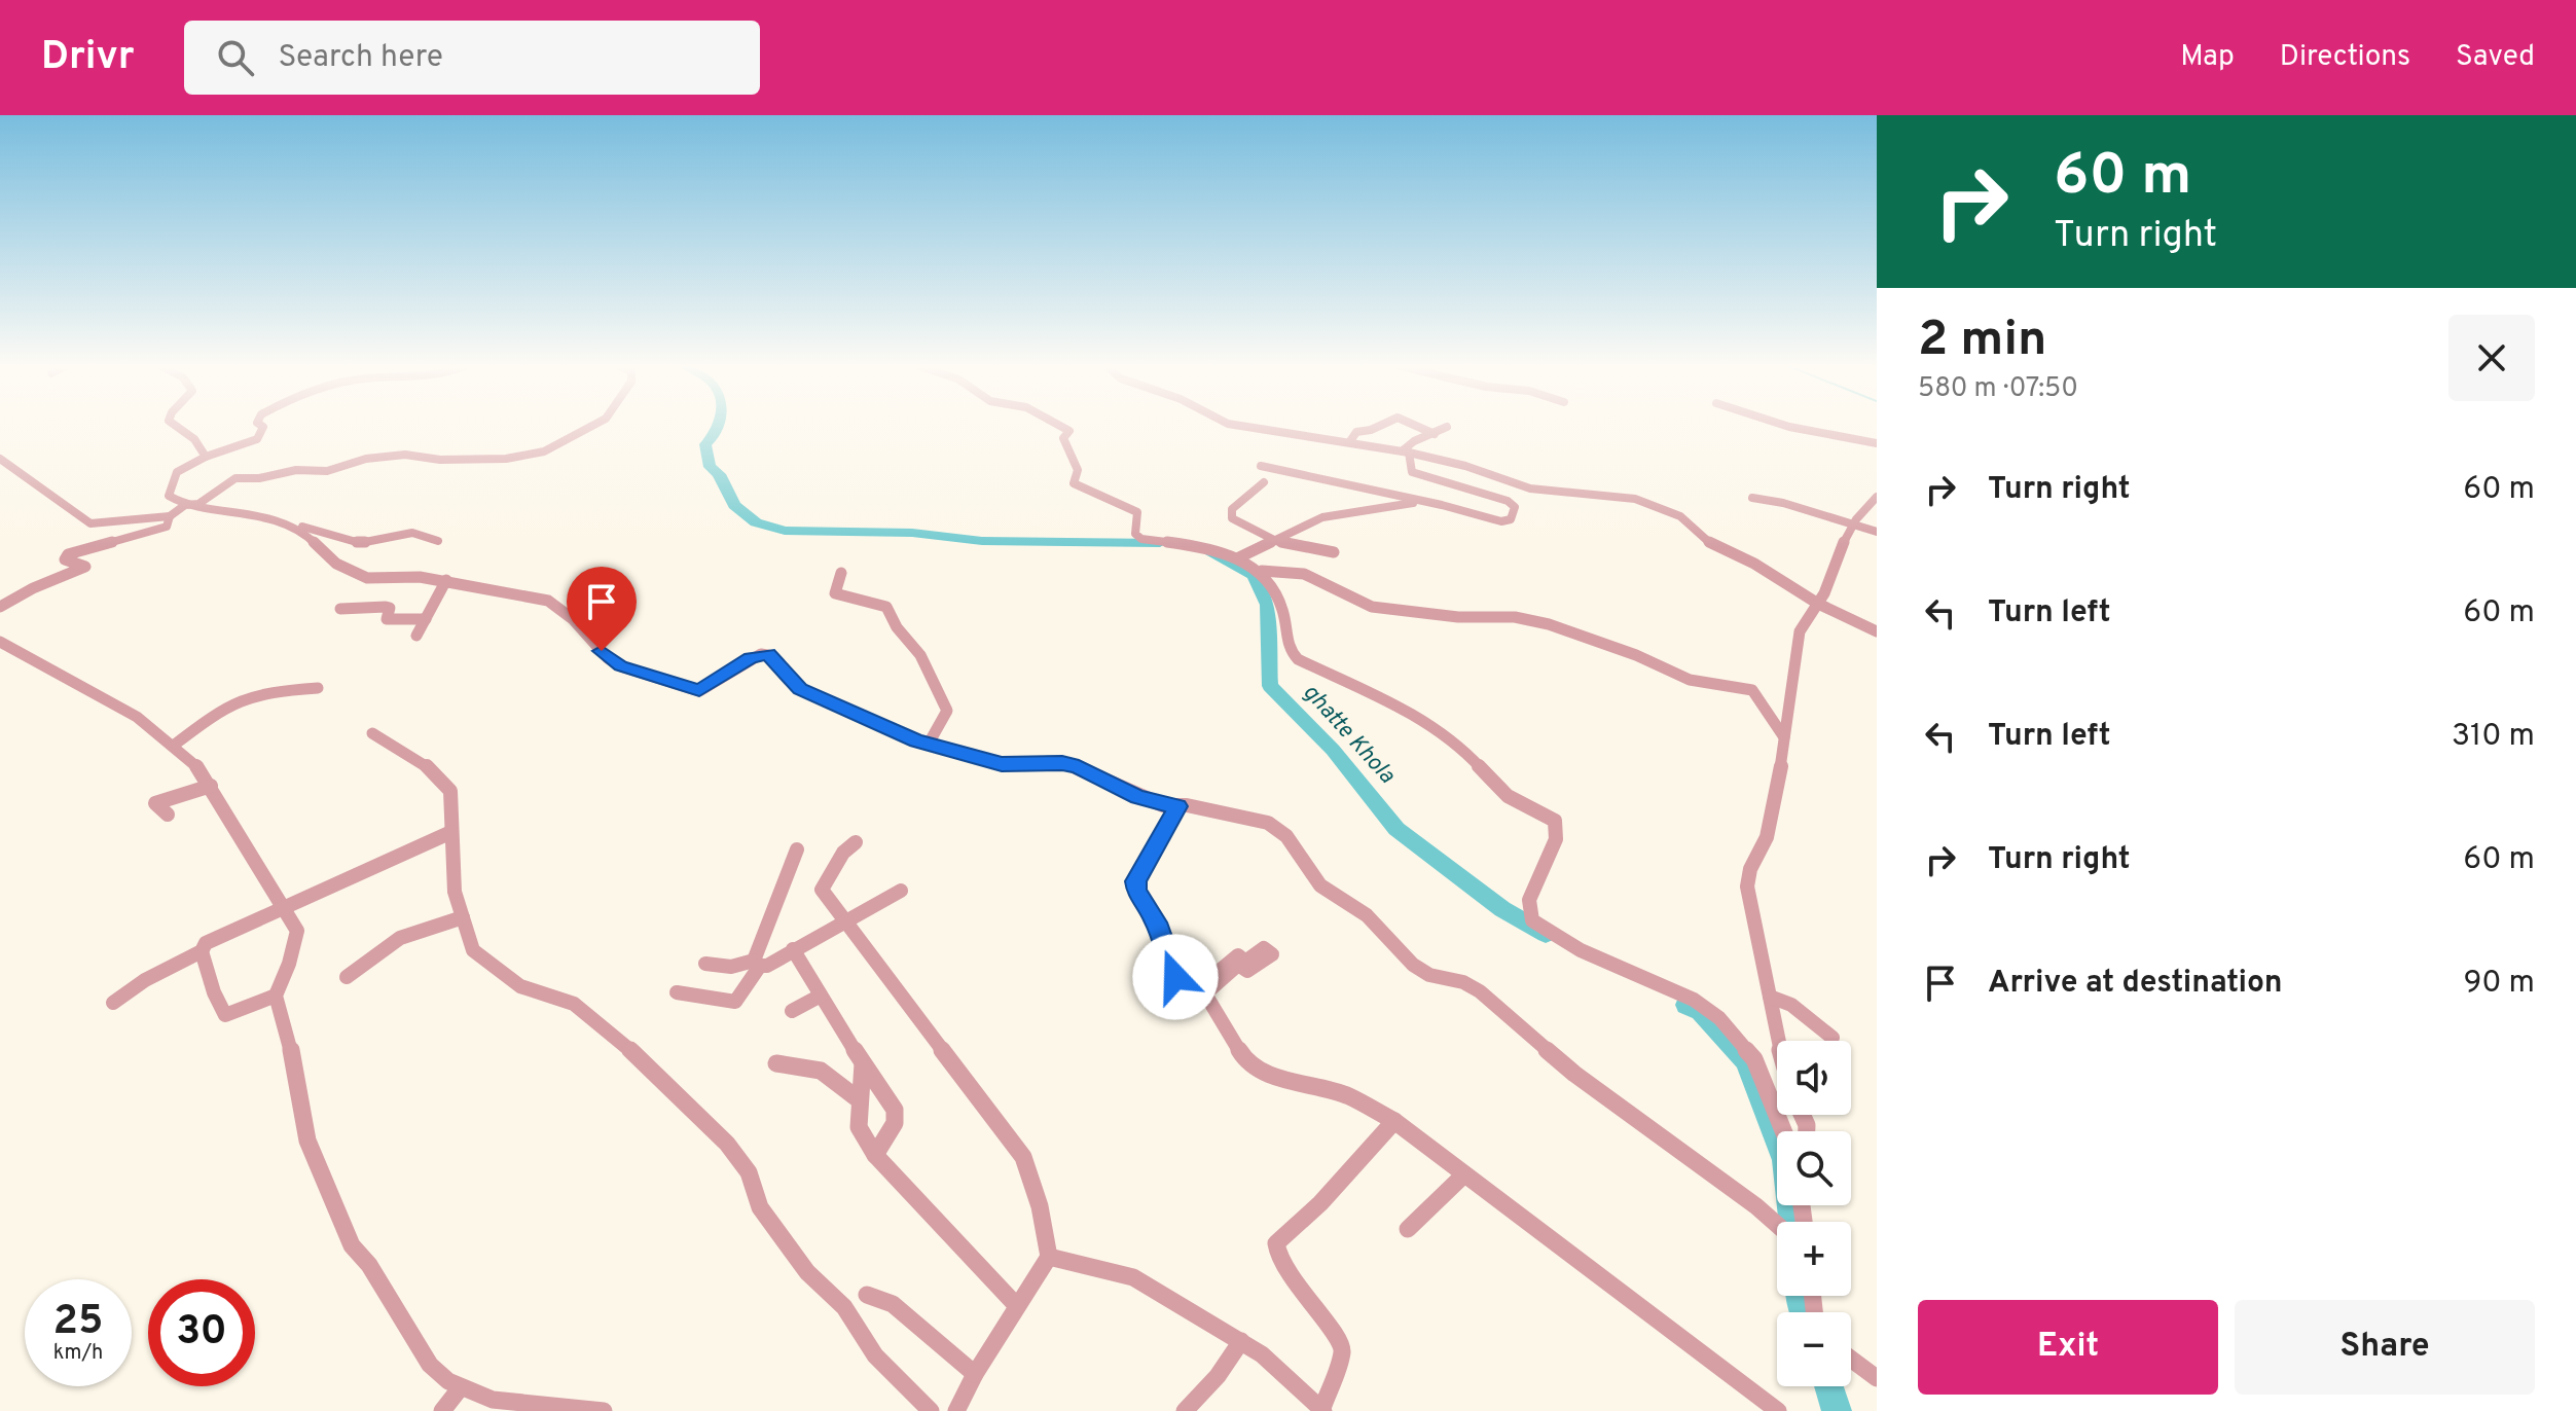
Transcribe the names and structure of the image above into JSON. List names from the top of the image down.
{
  "water": ["ghatte Khola"],
  "page": {
    "header": "Drivr",
    "search": "Search here",
    "nav": ["Map", "Directions", "Saved"],
    "turn": ["60 m", "Turn right"],
    "heading": ["2 min", "580 m · 07:50"],
    "list": [
      {
        "name": "Turn right",
        "value": "60 m"
      },
      {
        "name": "Turn left",
        "value": "60 m"
      },
      {
        "name": "Turn left",
        "value": "310 m"
      },
      {
        "name": "Turn right",
        "value": "60 m"
      },
      {
        "name": "Arrive at destination",
        "value": "90 m"
      }
    ],
    "map_buttons": ["+", "−"],
    "speed": "25 km/h",
    "limit": "30",
    "buttons": ["Exit", "Share"]
  }
}
